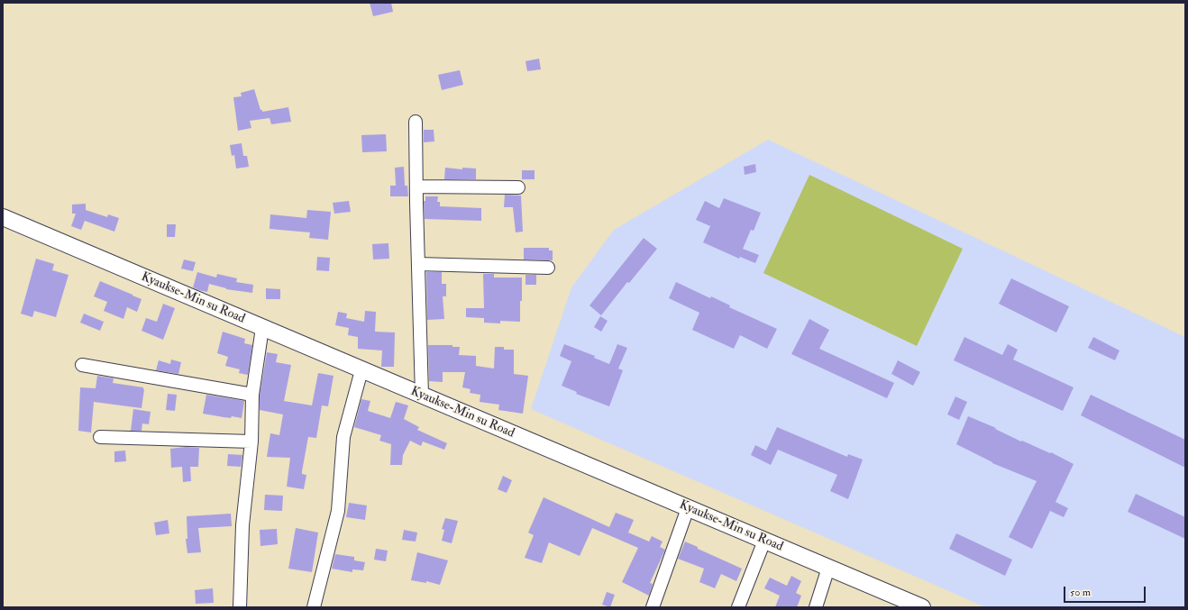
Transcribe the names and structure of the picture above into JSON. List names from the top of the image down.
{
  "streets": {
    "street": ["Kyaukse-Min su Road"]
  },
  "scale_bar": "50 m"
}
